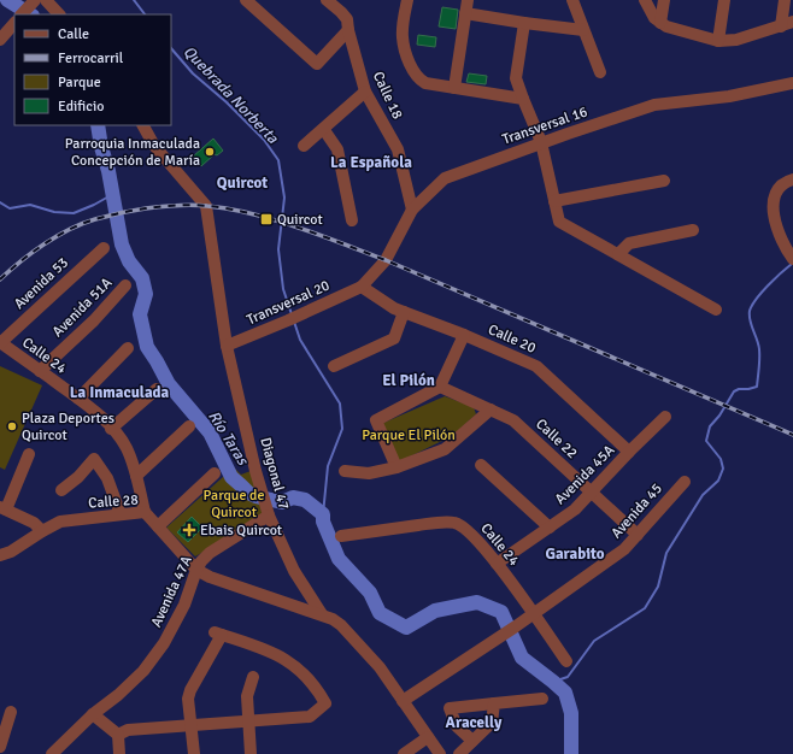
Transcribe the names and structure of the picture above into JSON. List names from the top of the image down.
{
  "streets": {
    "street": [
      "Calle 18",
      "Transversal 16",
      "Avenida 53",
      "Transversal 20",
      "Avenida 51A",
      "Calle 20",
      "Calle 24",
      "Calle 22",
      "Diagonal 47",
      "Avenida 45A",
      "Calle 28",
      "Avenida 45",
      "Avenida 47A"
    ]
  },
  "crossings": [
    ["Calle 18", "Transversal 16"],
    ["Transversal 16", "Transversal 20"],
    ["Transversal 16", "Calle 20"],
    ["Avenida 53", "Calle 24"],
    ["Transversal 20", "Calle 20"],
    ["Transversal 20", "Diagonal 47"],
    ["Avenida 51A", "Calle 24"],
    ["Calle 20", "Avenida 45A"],
    ["Calle 24", "Avenida 45A"],
    ["Calle 24", "Calle 28"],
    ["Calle 24", "Avenida 45"],
    ["Calle 22", "Avenida 45A"],
    ["Calle 22", "Avenida 45"],
    ["Diagonal 47", "Calle 28"],
    ["Diagonal 47", "Avenida 45"],
    ["Diagonal 47", "Avenida 47A"],
    ["Calle 28", "Avenida 47A"]
  ],
  "districts": [
    "La Española",
    "Quircot",
    "El Pilón",
    "La Inmaculada",
    "Garabito",
    "Aracelly"
  ],
  "water": ["Quebrada Norberta", "Río Taras"],
  "parks": ["Parque El Pilón", "Parque de Quircot"],
  "places": {
    "other": ["Parroquia Inmaculada Concepción de María", "Plaza Deportes Quircot"],
    "transit": ["Quircot"],
    "health": ["Ebais Quircot"]
  },
  "legend": [
    "Calle",
    "Ferrocarril",
    "Parque",
    "Edificio"
  ]
}
